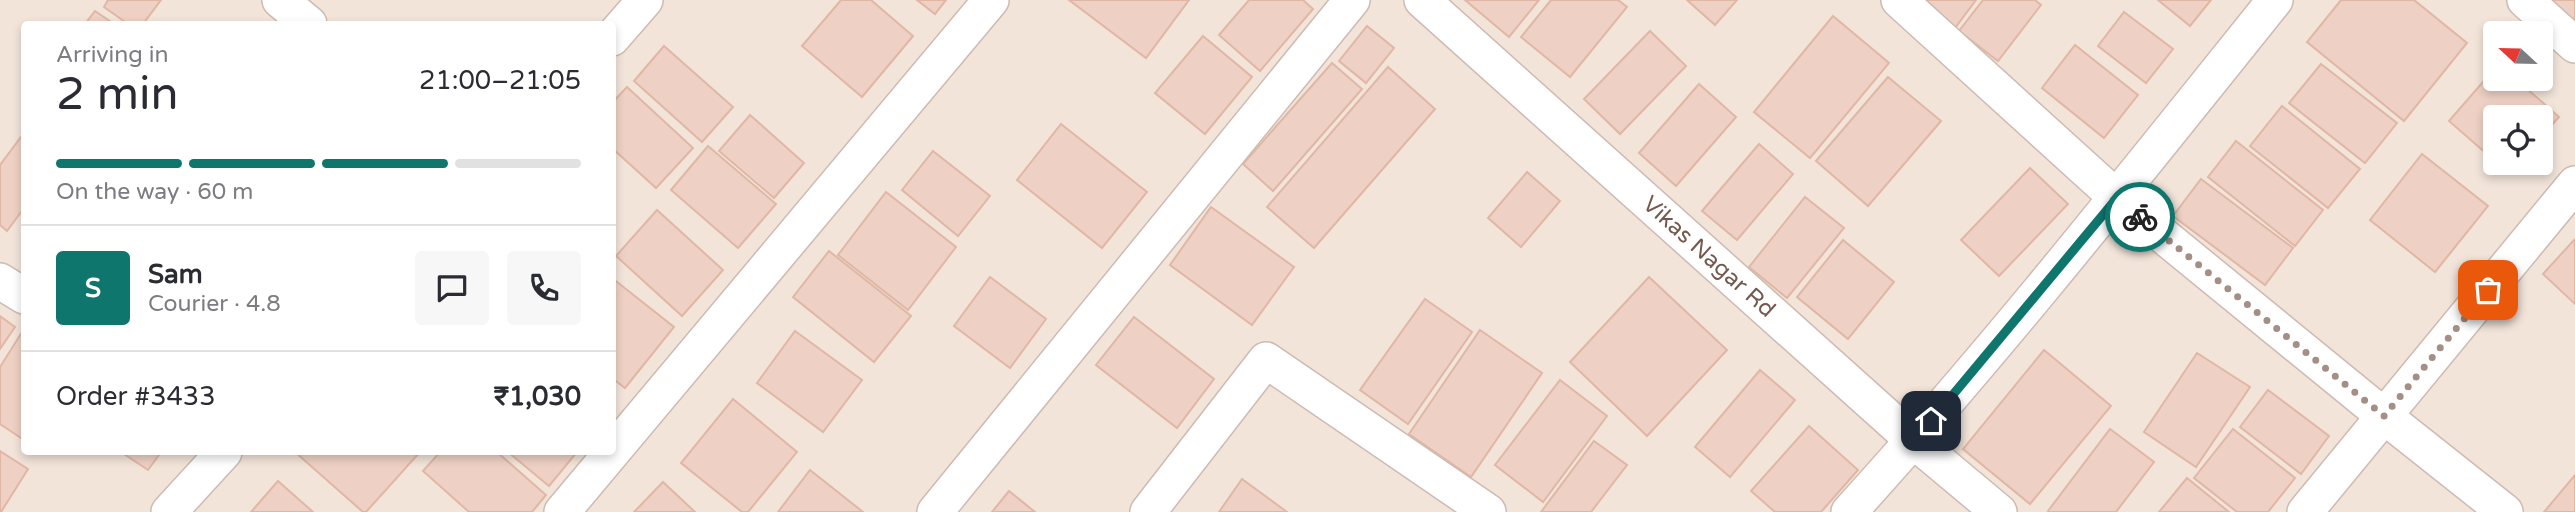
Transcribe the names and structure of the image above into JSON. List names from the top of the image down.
{
  "streets": {
    "street": ["Vikas Nagar Rd"]
  },
  "north": "left",
  "page": {
    "heading": ["2 min", "Arriving in", "21:00–21:05"],
    "panel": [
      "Sam",
      "Courier · 4.8",
      "Order #3433",
      "₹1,030"
    ],
    "bar": "On the way · 60 m",
    "round": "S"
  }
}
